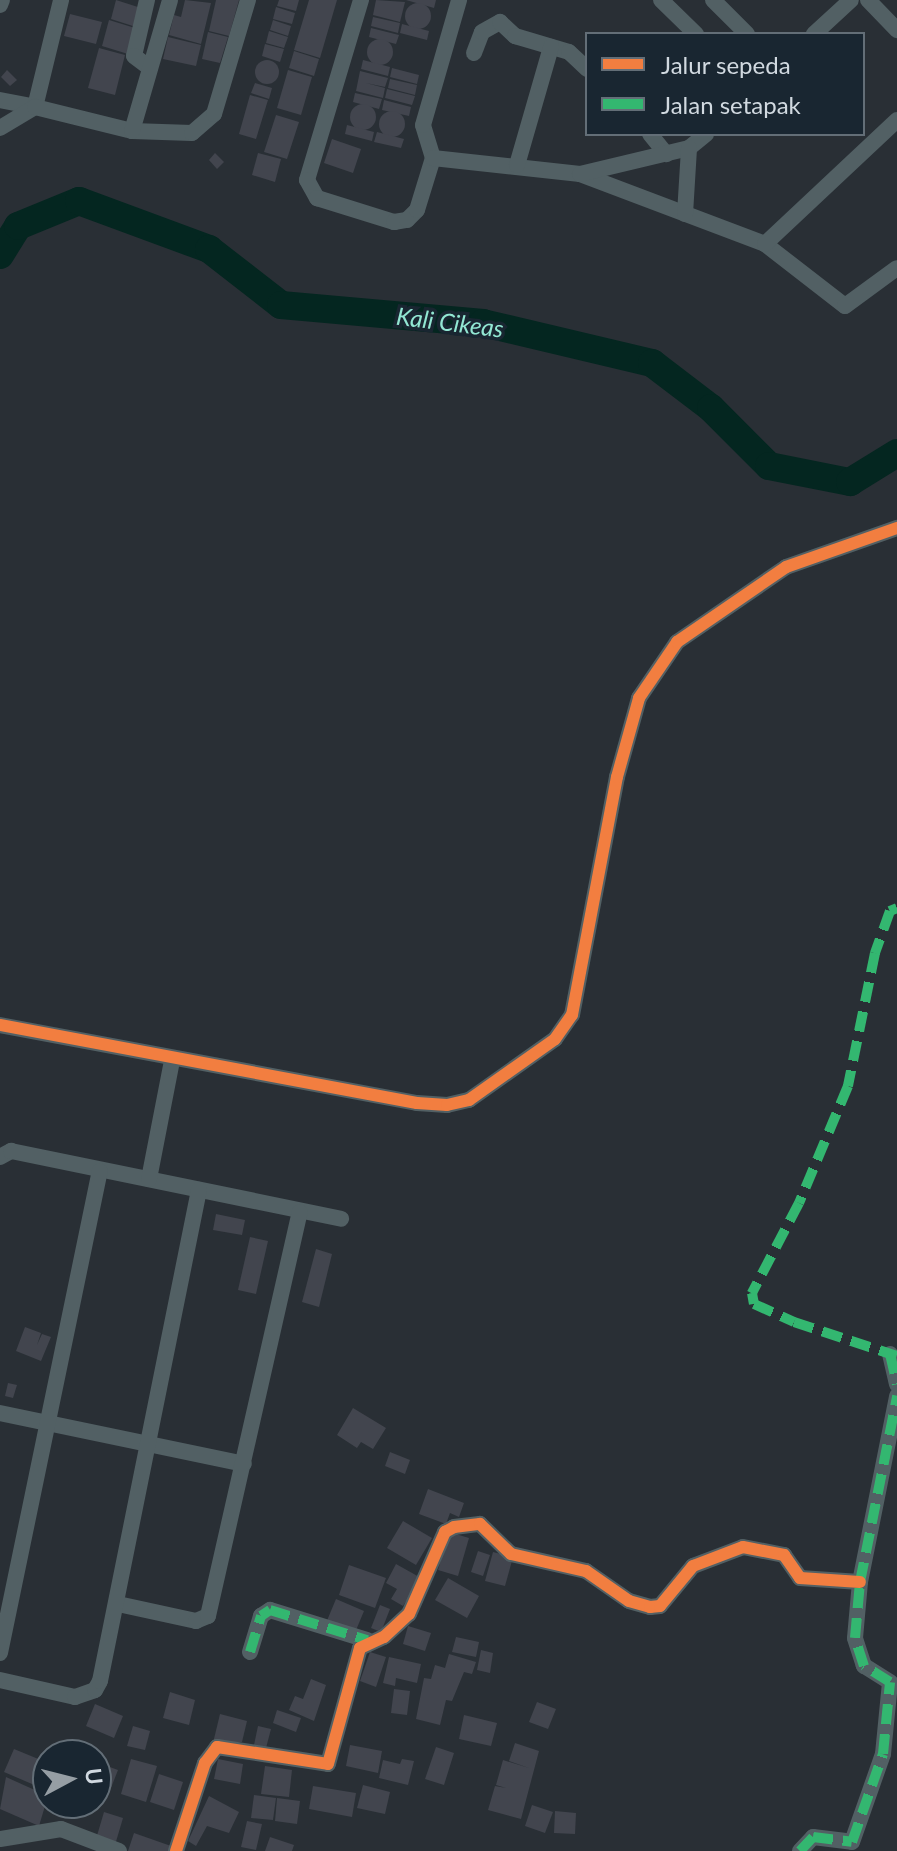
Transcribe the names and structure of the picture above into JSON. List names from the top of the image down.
{
  "water": ["Kali Cikeas"],
  "legend": ["Jalur sepeda", "Jalan setapak"],
  "north": "right"
}
